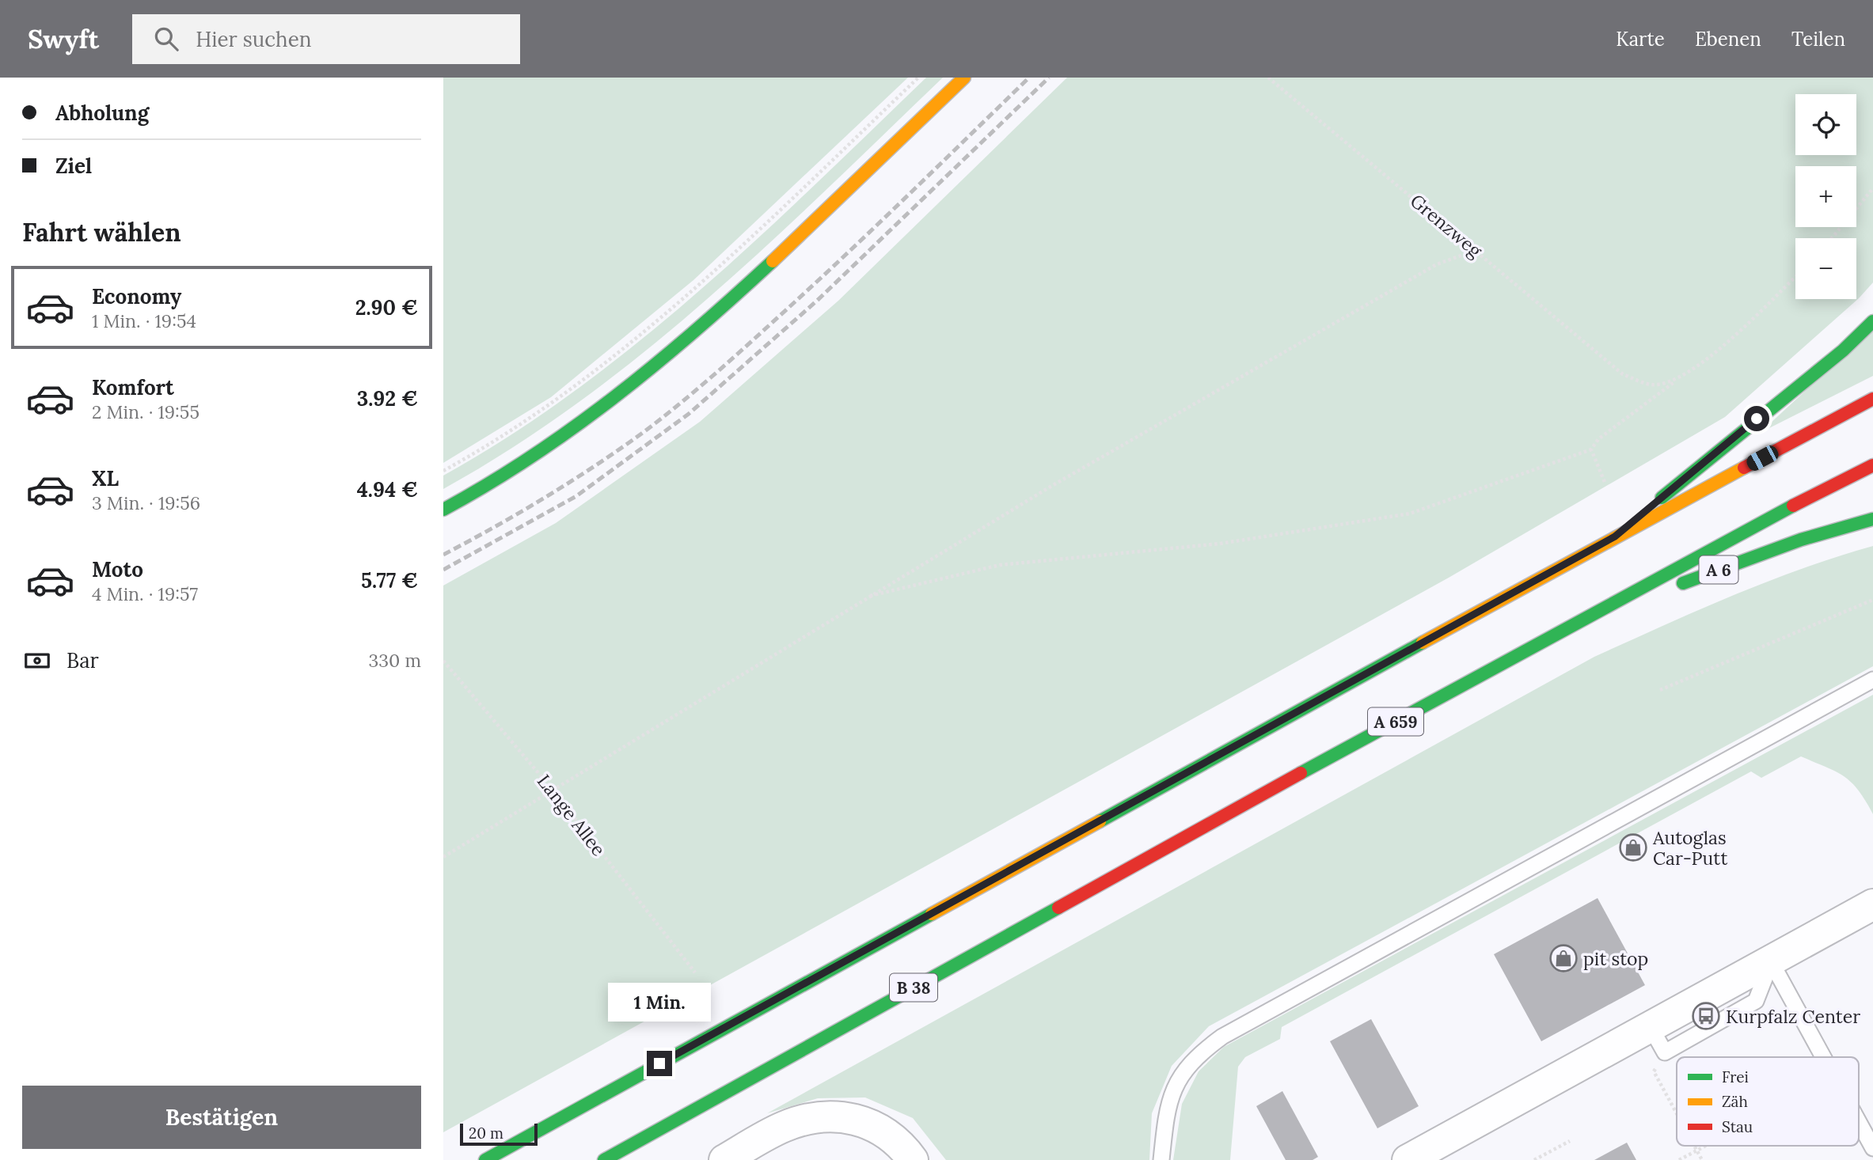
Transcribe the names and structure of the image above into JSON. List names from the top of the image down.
{
  "streets": {
    "main road": ["A 6", "A 659", "B 38"],
    "path": ["Grenzweg", "Lange Allee"]
  },
  "crossings": [
    ["A 6", "A 659"],
    ["A 659", "B 38"]
  ],
  "places": {
    "shop": ["Autoglas Car-Putt", "pit stop"],
    "bus stop": ["Kurpfalz Center"]
  },
  "legend": ["Frei", "Zäh", "Stau"],
  "scale_bar": "20 m",
  "page": {
    "header": "Swyft",
    "search": "Hier suchen",
    "nav": ["Karte", "Ebenen", "Teilen"],
    "banner": ["Abholung", "Ziel"],
    "map_buttons": ["+", "−"],
    "heading": "Fahrt wählen",
    "list": [
      {
        "name": "Economy",
        "note": "1 Min. · 19:54",
        "value": "2.90 €"
      },
      {
        "name": "Komfort",
        "note": "2 Min. · 19:55",
        "value": "3.92 €"
      },
      {
        "name": "XL",
        "note": "3 Min. · 19:56",
        "value": "4.94 €"
      },
      {
        "name": "Moto",
        "note": "4 Min. · 19:57",
        "value": "5.77 €"
      }
    ],
    "pay": ["Bar", "330 m"],
    "bubble": "1 Min.",
    "buttons": "Bestätigen",
    "scale": "20 m"
  }
}
